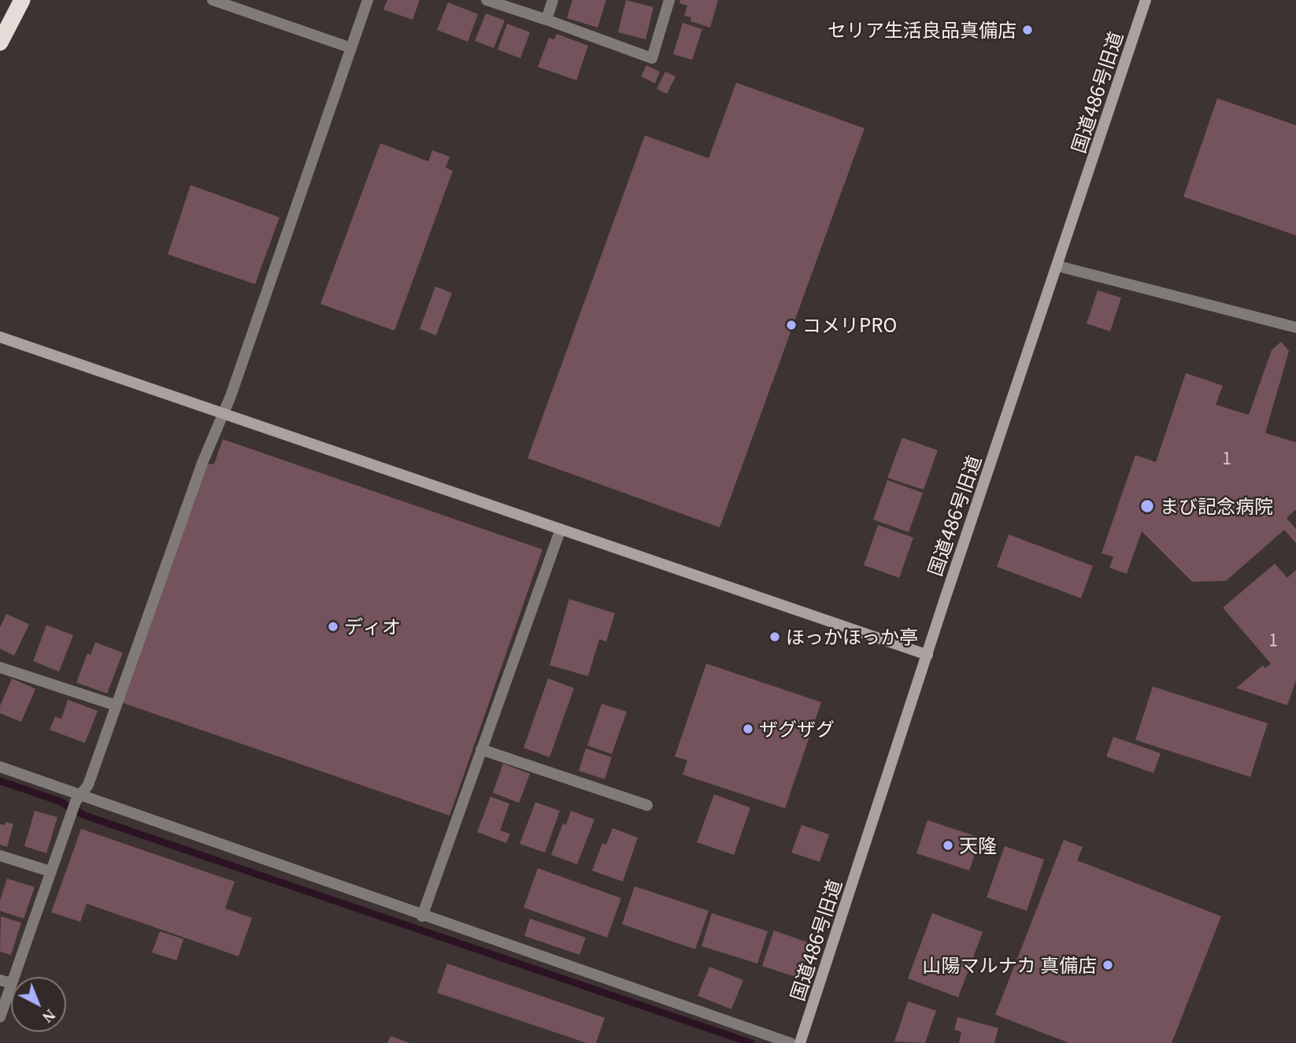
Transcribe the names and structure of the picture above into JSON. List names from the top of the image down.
{
  "streets": {
    "street": ["国道486号旧道"]
  },
  "places": [
    "セリア生活良品真備店",
    "コメリPRO",
    "まび記念病院",
    "ディオ",
    "ほっかほっか亭",
    "ザグザグ",
    "天隆",
    "山陽マルナカ 真備店"
  ],
  "house_numbers": ["1", "1"],
  "north": "bottom right"
}
